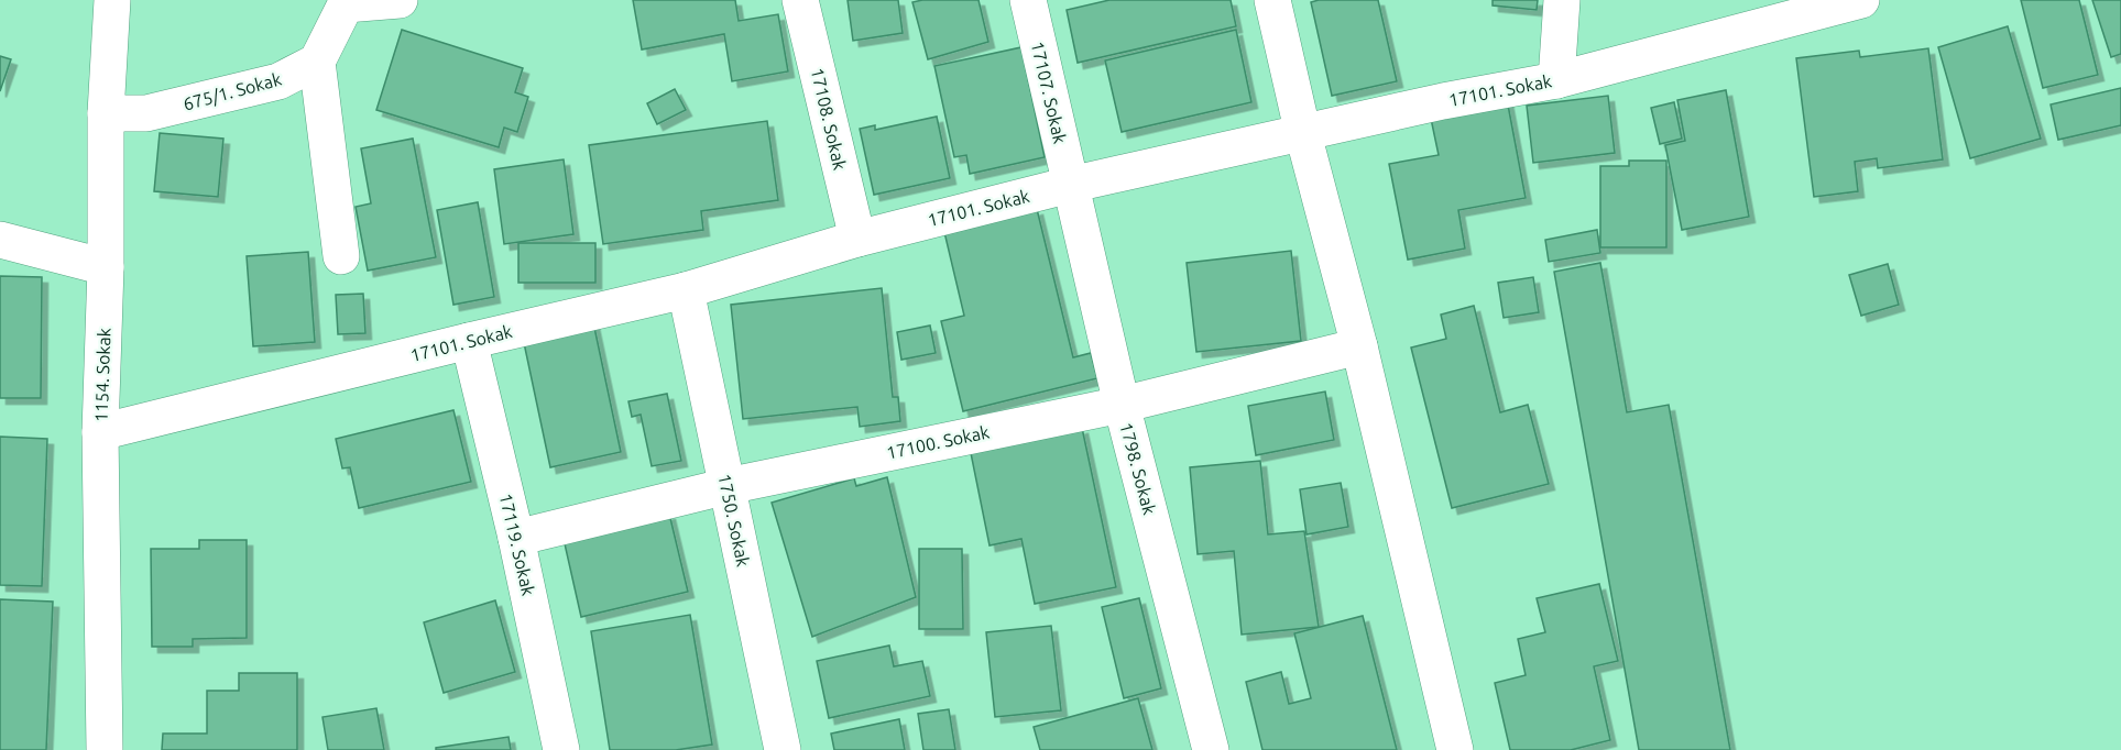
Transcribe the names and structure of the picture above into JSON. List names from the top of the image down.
{
  "streets": {
    "street": [
      "17101. Sokak",
      "675/1. Sokak",
      "17107. Sokak",
      "17108. Sokak",
      "1154. Sokak",
      "17100. Sokak",
      "1798. Sokak",
      "1750. Sokak",
      "17119. Sokak"
    ]
  },
  "crossings": [
    ["17101. Sokak", "17107. Sokak"],
    ["17101. Sokak", "17108. Sokak"],
    ["17101. Sokak", "1154. Sokak"],
    ["17101. Sokak", "1798. Sokak"],
    ["17101. Sokak", "1750. Sokak"],
    ["17101. Sokak", "17119. Sokak"],
    ["675/1. Sokak", "1154. Sokak"],
    ["17107. Sokak", "1798. Sokak"],
    ["17100. Sokak", "1798. Sokak"],
    ["17100. Sokak", "1750. Sokak"],
    ["17100. Sokak", "17119. Sokak"]
  ]
}
